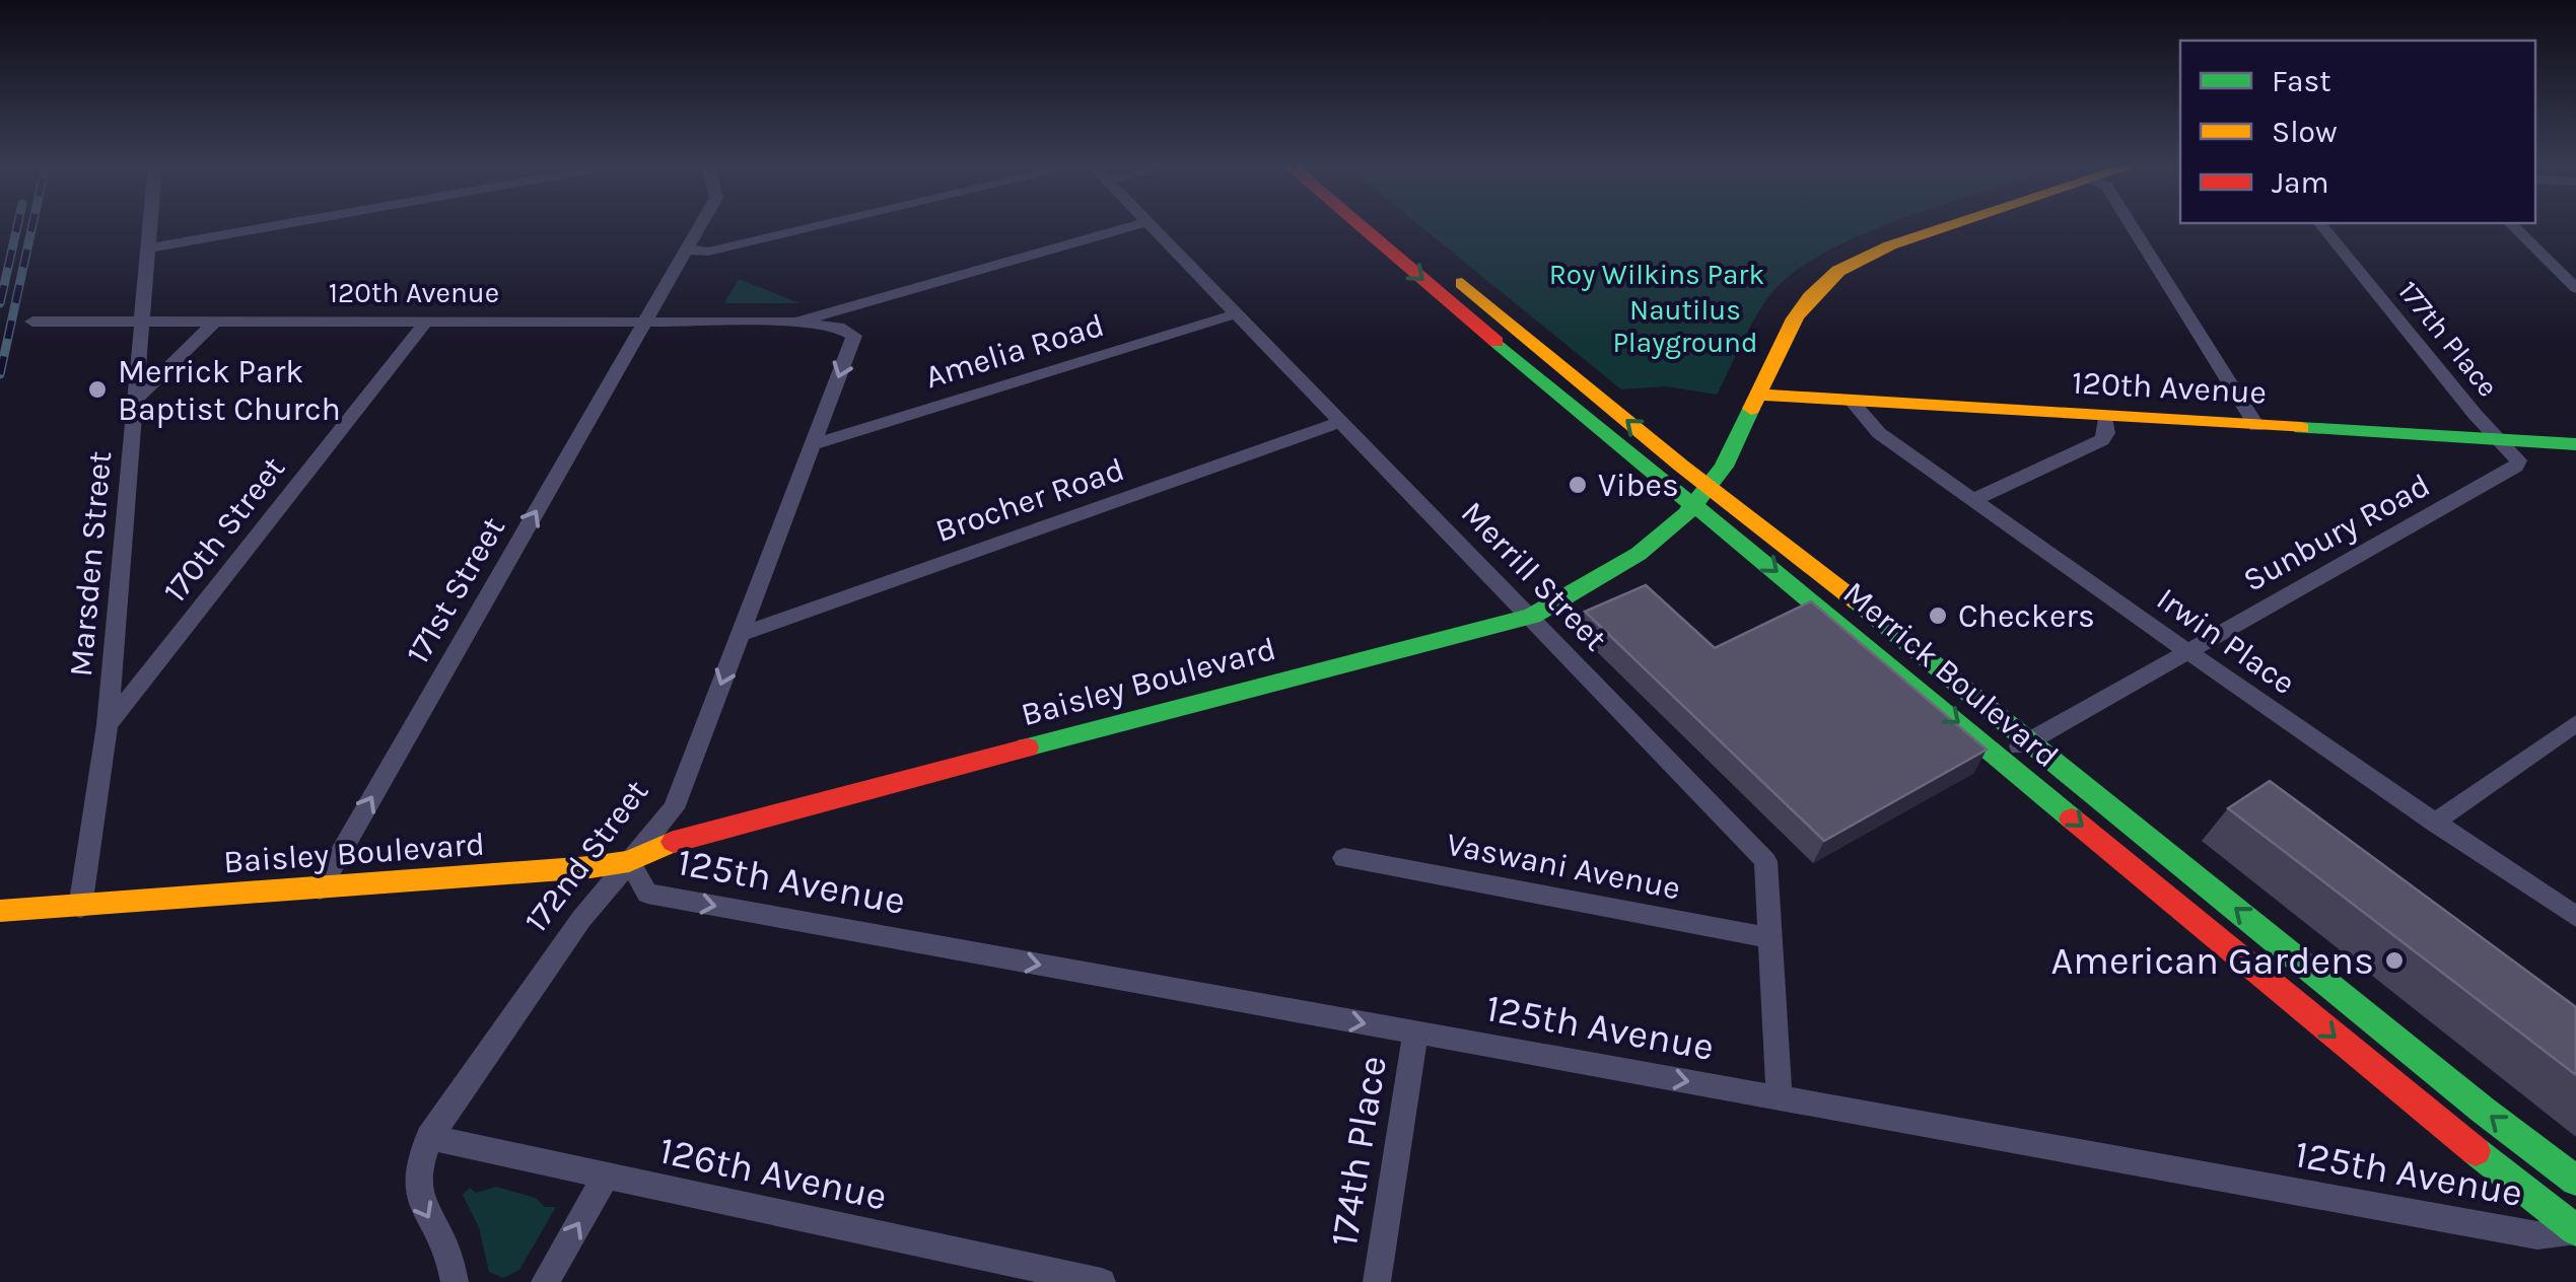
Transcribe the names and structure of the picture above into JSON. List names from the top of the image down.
{
  "streets": {
    "main road": ["120th Avenue", "Merrick Boulevard", "Baisley Boulevard"],
    "street": [
      "177th Place",
      "Amelia Road",
      "Brocher Road",
      "170th Street",
      "Sunbury Road",
      "Marsden Street",
      "Merrill Street",
      "171st Street",
      "Irwin Place",
      "172nd Street",
      "Vaswani Avenue",
      "125th Avenue",
      "174th Place",
      "126th Avenue"
    ]
  },
  "crossings": [
    ["120th Avenue", "177th Place"],
    ["120th Avenue", "170th Street"],
    ["120th Avenue", "Sunbury Road"],
    ["120th Avenue", "Marsden Street"],
    ["120th Avenue", "171st Street"],
    ["120th Avenue", "Irwin Place"],
    ["120th Avenue", "Baisley Boulevard"],
    ["120th Avenue", "172nd Street"],
    ["177th Place", "Sunbury Road"],
    ["Amelia Road", "Merrill Street"],
    ["Amelia Road", "172nd Street"],
    ["Brocher Road", "Merrill Street"],
    ["Brocher Road", "172nd Street"],
    ["170th Street", "Marsden Street"],
    ["Sunbury Road", "Irwin Place"],
    ["Sunbury Road", "Merrick Boulevard"],
    ["Marsden Street", "Baisley Boulevard"],
    ["Merrill Street", "Baisley Boulevard"],
    ["Merrill Street", "Vaswani Avenue"],
    ["Merrill Street", "125th Avenue"],
    ["171st Street", "Baisley Boulevard"],
    ["Merrick Boulevard", "Baisley Boulevard"],
    ["Merrick Boulevard", "125th Avenue"],
    ["Baisley Boulevard", "172nd Street"],
    ["Baisley Boulevard", "125th Avenue"],
    ["172nd Street", "125th Avenue"],
    ["172nd Street", "126th Avenue"],
    ["125th Avenue", "174th Place"]
  ],
  "one_way": ["171st Street", "172nd Street", "125th Avenue"],
  "parks": ["Roy Wilkins Park", "Nautilus Playground"],
  "places": [
    "Merrick Park Baptist Church",
    "Vibes",
    "Checkers",
    "American Gardens"
  ],
  "legend": ["Fast", "Slow", "Jam"]
}
